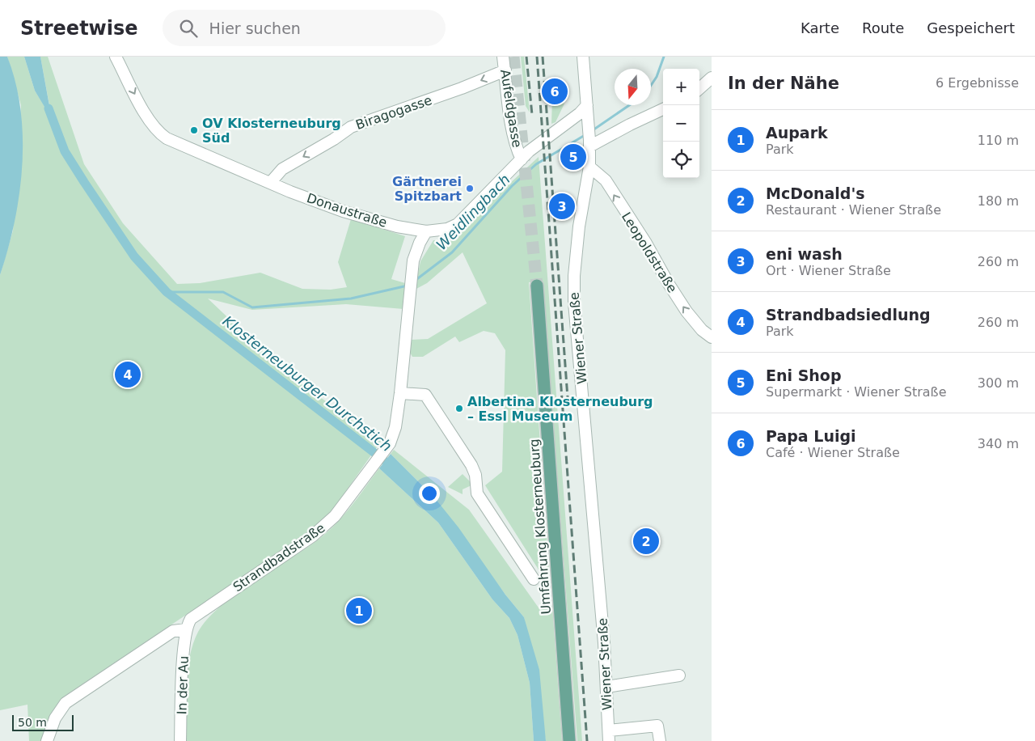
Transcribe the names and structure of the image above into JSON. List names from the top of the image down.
{
  "streets": {
    "main road": ["Umfahrung Klosterneuburg"],
    "street": [
      "Aufeldgasse",
      "Biragogasse",
      "Donaustraße",
      "Leopoldstraße",
      "Wiener Straße",
      "Strandbadstraße",
      "In der Au"
    ]
  },
  "crossings": [
    ["Aufeldgasse", "Biragogasse"],
    ["Aufeldgasse", "Donaustraße"],
    ["Biragogasse", "Donaustraße"],
    ["Donaustraße", "Wiener Straße"],
    ["Donaustraße", "Strandbadstraße"],
    ["Leopoldstraße", "Wiener Straße"],
    ["Strandbadstraße", "In der Au"]
  ],
  "one_way": ["Biragogasse", "Leopoldstraße"],
  "water": ["Weidlingbach", "Klosterneuburger Durchstich"],
  "places": ["OV Klosterneuburg Süd", "Gärtnerei Spitzbart", "Albertina Klosterneuburg – Essl Museum"],
  "scale_bar": "50 m",
  "north": "bottom",
  "page": {
    "header": "Streetwise",
    "search": "Hier suchen",
    "nav": ["Karte", "Route", "Gespeichert"],
    "heading": ["In der Nähe", "6 Ergebnisse"],
    "map_buttons": ["+", "−"],
    "pins": [
      "6",
      "5",
      "3",
      "4",
      "2",
      "1"
    ],
    "list": [
      {
        "mark": "1",
        "name": "Aupark",
        "note": "Park",
        "value": "110 m"
      },
      {
        "mark": "2",
        "name": "McDonald's",
        "note": "Restaurant · Wiener Straße",
        "value": "180 m"
      },
      {
        "mark": "3",
        "name": "eni wash",
        "note": "Ort · Wiener Straße",
        "value": "260 m"
      },
      {
        "mark": "4",
        "name": "Strandbadsiedlung",
        "note": "Park",
        "value": "260 m"
      },
      {
        "mark": "5",
        "name": "Eni Shop",
        "note": "Supermarkt · Wiener Straße",
        "value": "300 m"
      },
      {
        "mark": "6",
        "name": "Papa Luigi",
        "note": "Café · Wiener Straße",
        "value": "340 m"
      }
    ],
    "scale": "50 m"
  }
}
